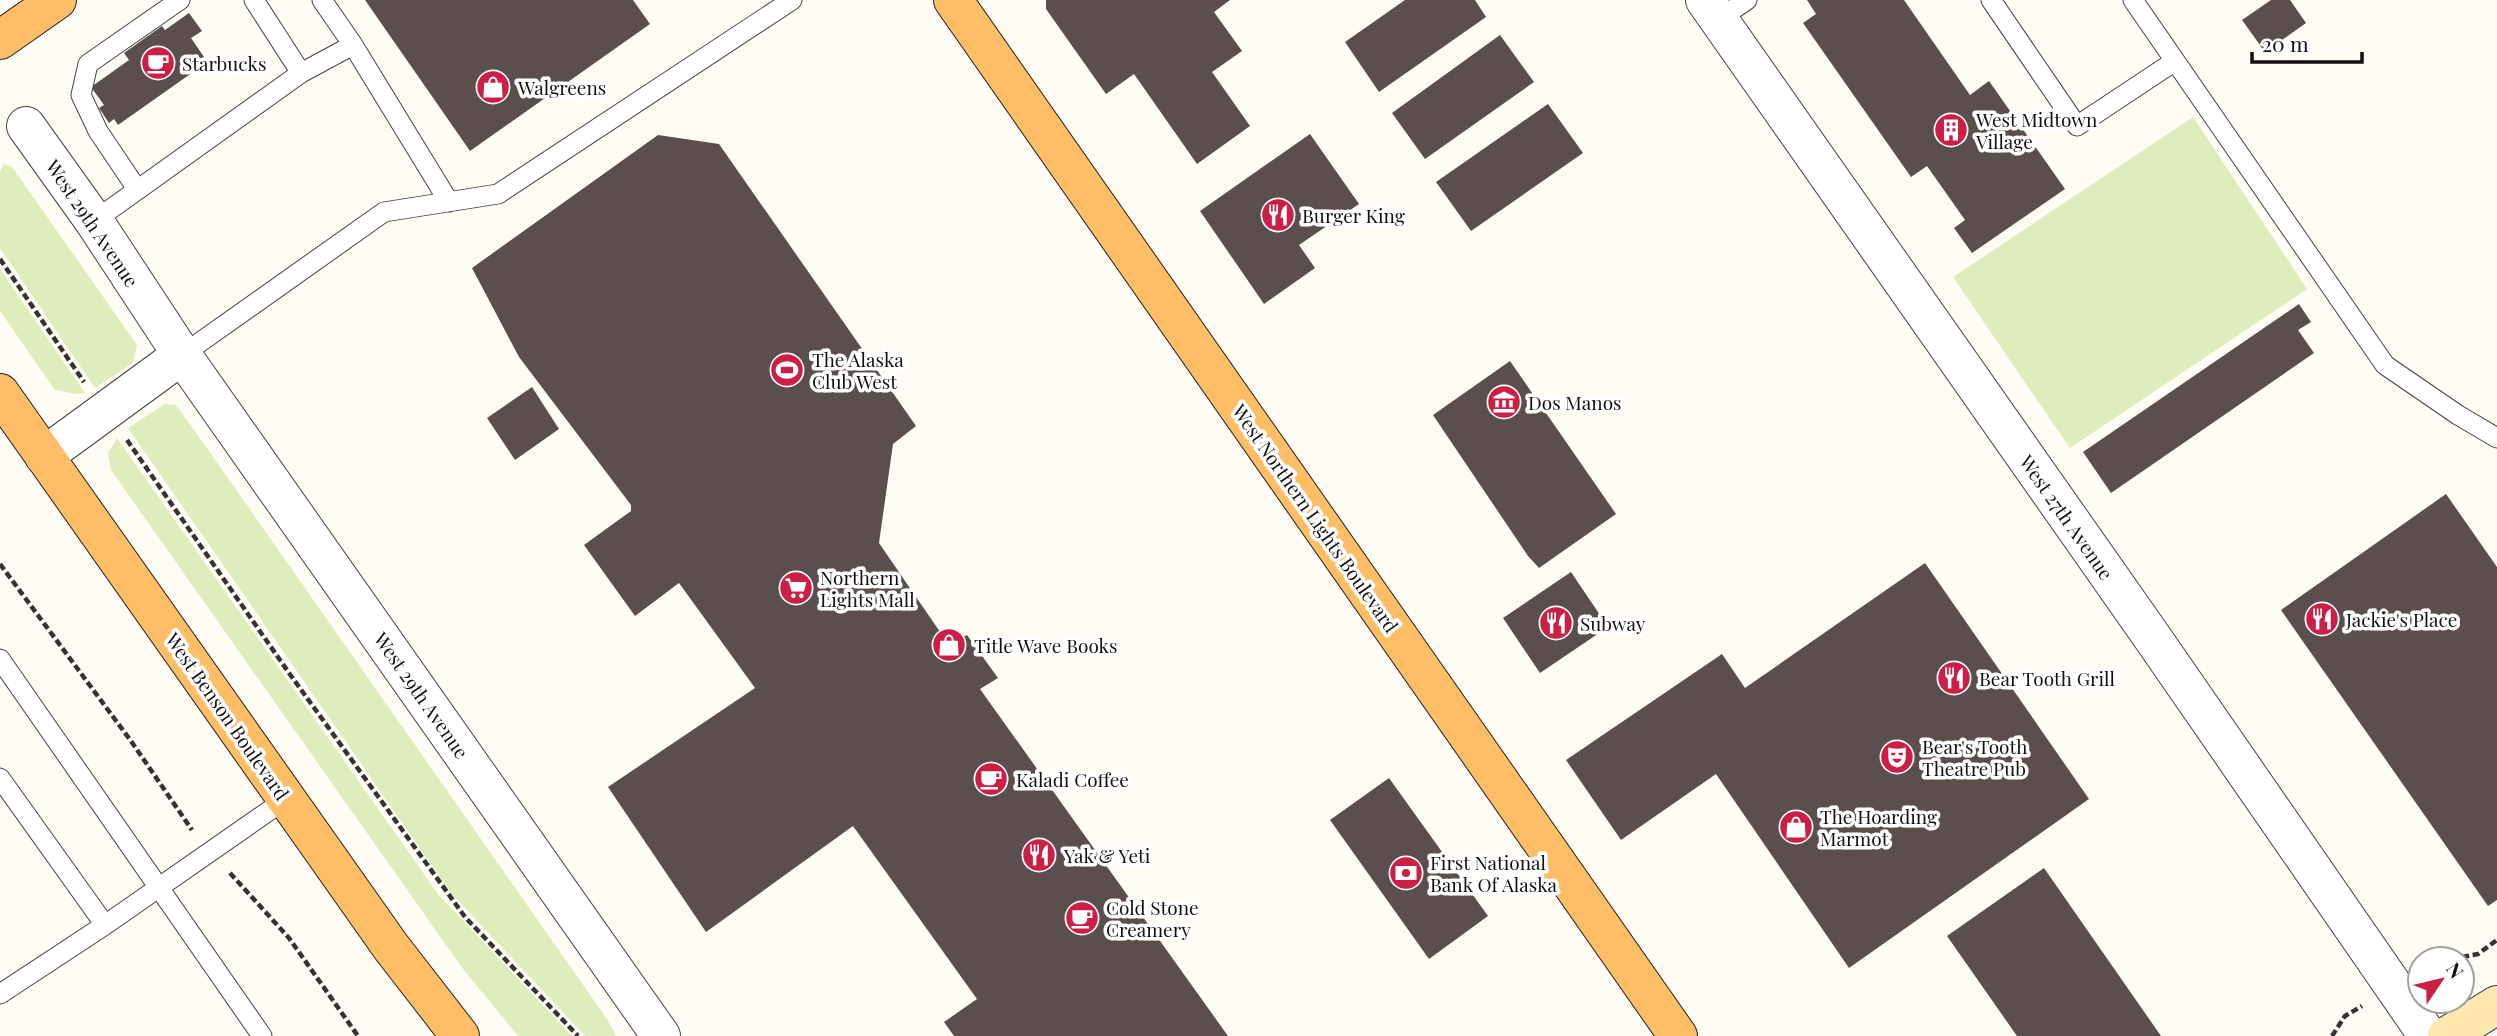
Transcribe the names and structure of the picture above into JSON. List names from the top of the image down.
{
  "streets": {
    "main road": ["West Northern Lights Boulevard", "West Benson Boulevard"],
    "street": ["West 29th Avenue", "West 27th Avenue"]
  },
  "places": {
    "cafe": ["Starbucks", "Kaladi Coffee", "Cold Stone Creamery"],
    "shop": ["Walgreens", "Title Wave Books", "The Hoarding Marmot"],
    "building": ["West Midtown Village"],
    "restaurant": [
      "Burger King",
      "Jackie's Place",
      "Subway",
      "Bear Tooth Grill",
      "Yak & Yeti"
    ],
    "sports": ["The Alaska Club West"],
    "museum": ["Dos Manos"],
    "supermarket": ["Northern Lights Mall"],
    "theatre": ["Bear's Tooth Theatre Pub"],
    "bank": ["First National Bank Of Alaska"]
  },
  "scale_bar": "20 m",
  "north": "top right"
}
